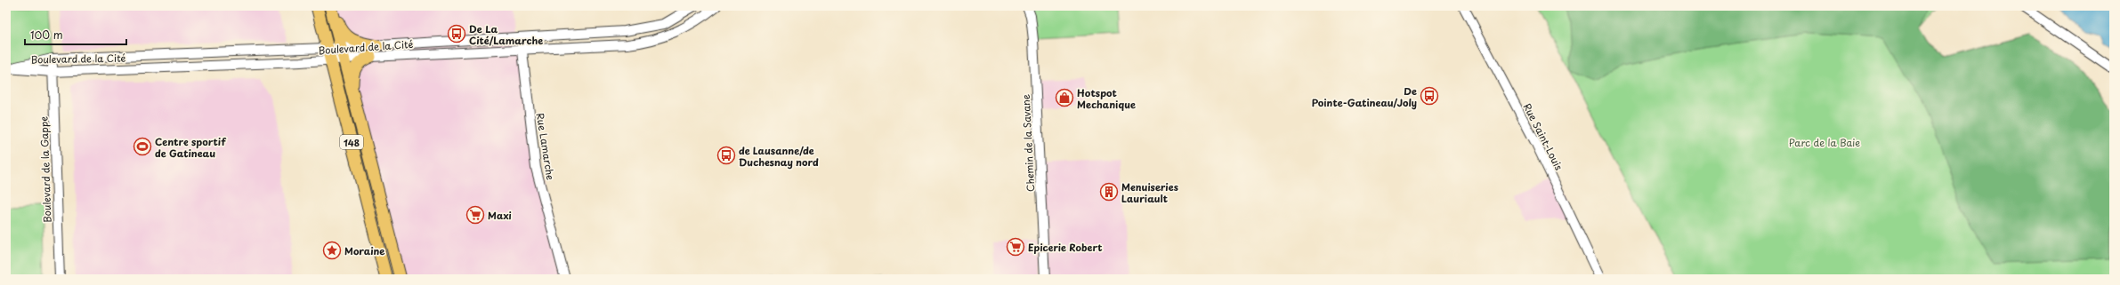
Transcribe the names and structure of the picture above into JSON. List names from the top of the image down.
{
  "streets": {
    "main road": ["148"],
    "street": [
      "Boulevard de la Cité",
      "Rue Saint-Louis",
      "Chemin de la Savane",
      "Rue Lamarche",
      "Boulevard de la Gappe"
    ]
  },
  "crossings": [
    ["Boulevard de la Cité", "148"],
    ["Boulevard de la Cité", "Rue Lamarche"],
    ["Boulevard de la Cité", "Boulevard de la Gappe"]
  ],
  "parks": ["Parc de la Baie"],
  "places": {
    "bus stop": ["De La Cité/Lamarche", "De Pointe-Gatineau/Joly", "de Lausanne/de Duchesnay nord"],
    "shop": ["Hotspot Mechanique"],
    "sports": ["Centre sportif de Gatineau"],
    "building": ["Menuiseries Lauriault"],
    "supermarket": ["Maxi", "Epicerie Robert"],
    "place": ["Moraine"]
  },
  "scale_bar": "100 m"
}
